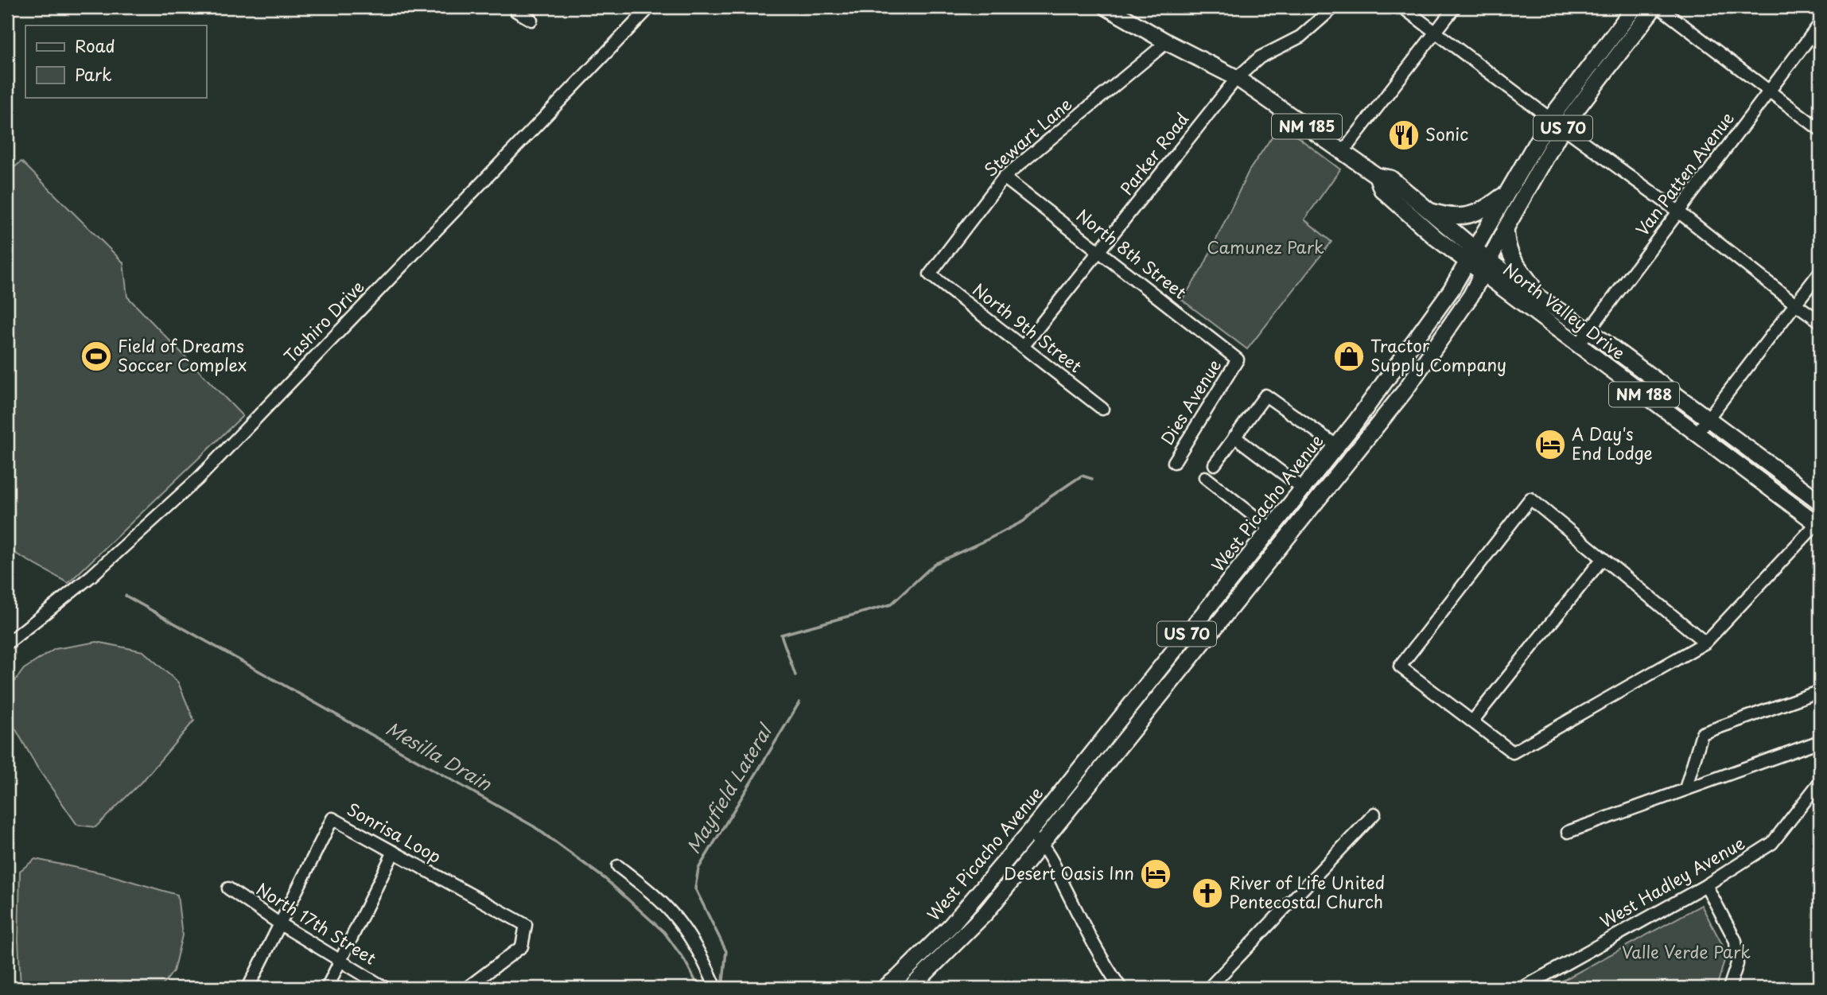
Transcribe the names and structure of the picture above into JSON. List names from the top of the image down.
{
  "streets": {
    "main road": [
      "NM 185",
      "US 70",
      "North Valley Drive",
      "NM 188",
      "West Picacho Avenue"
    ],
    "street": [
      "Stewart Lane",
      "Parker Road",
      "Van Patten Avenue",
      "North 8th Street",
      "Tashiro Drive",
      "North 9th Street",
      "Dies Avenue",
      "Sonrisa Loop",
      "West Hadley Avenue",
      "North 17th Street"
    ]
  },
  "crossings": [
    ["Stewart Lane", "North 8th Street"],
    ["Stewart Lane", "North Valley Drive"],
    ["Stewart Lane", "North 9th Street"],
    ["Parker Road", "North 8th Street"],
    ["Parker Road", "North Valley Drive"],
    ["Parker Road", "North 9th Street"],
    ["Van Patten Avenue", "North Valley Drive"],
    ["North 8th Street", "Dies Avenue"],
    ["North Valley Drive", "West Picacho Avenue"],
    ["Sonrisa Loop", "North 17th Street"]
  ],
  "water": ["Mesilla Drain", "Mayfield Lateral"],
  "parks": ["Camunez Park", "Valle Verde Park"],
  "places": {
    "restaurant": ["Sonic"],
    "sports": ["Field of Dreams Soccer Complex"],
    "shop": ["Tractor Supply Company"],
    "hotel": ["A Day's End Lodge", "Desert Oasis Inn"],
    "church": ["River of Life United Pentecostal Church"]
  },
  "legend": ["Road", "Park"]
}
